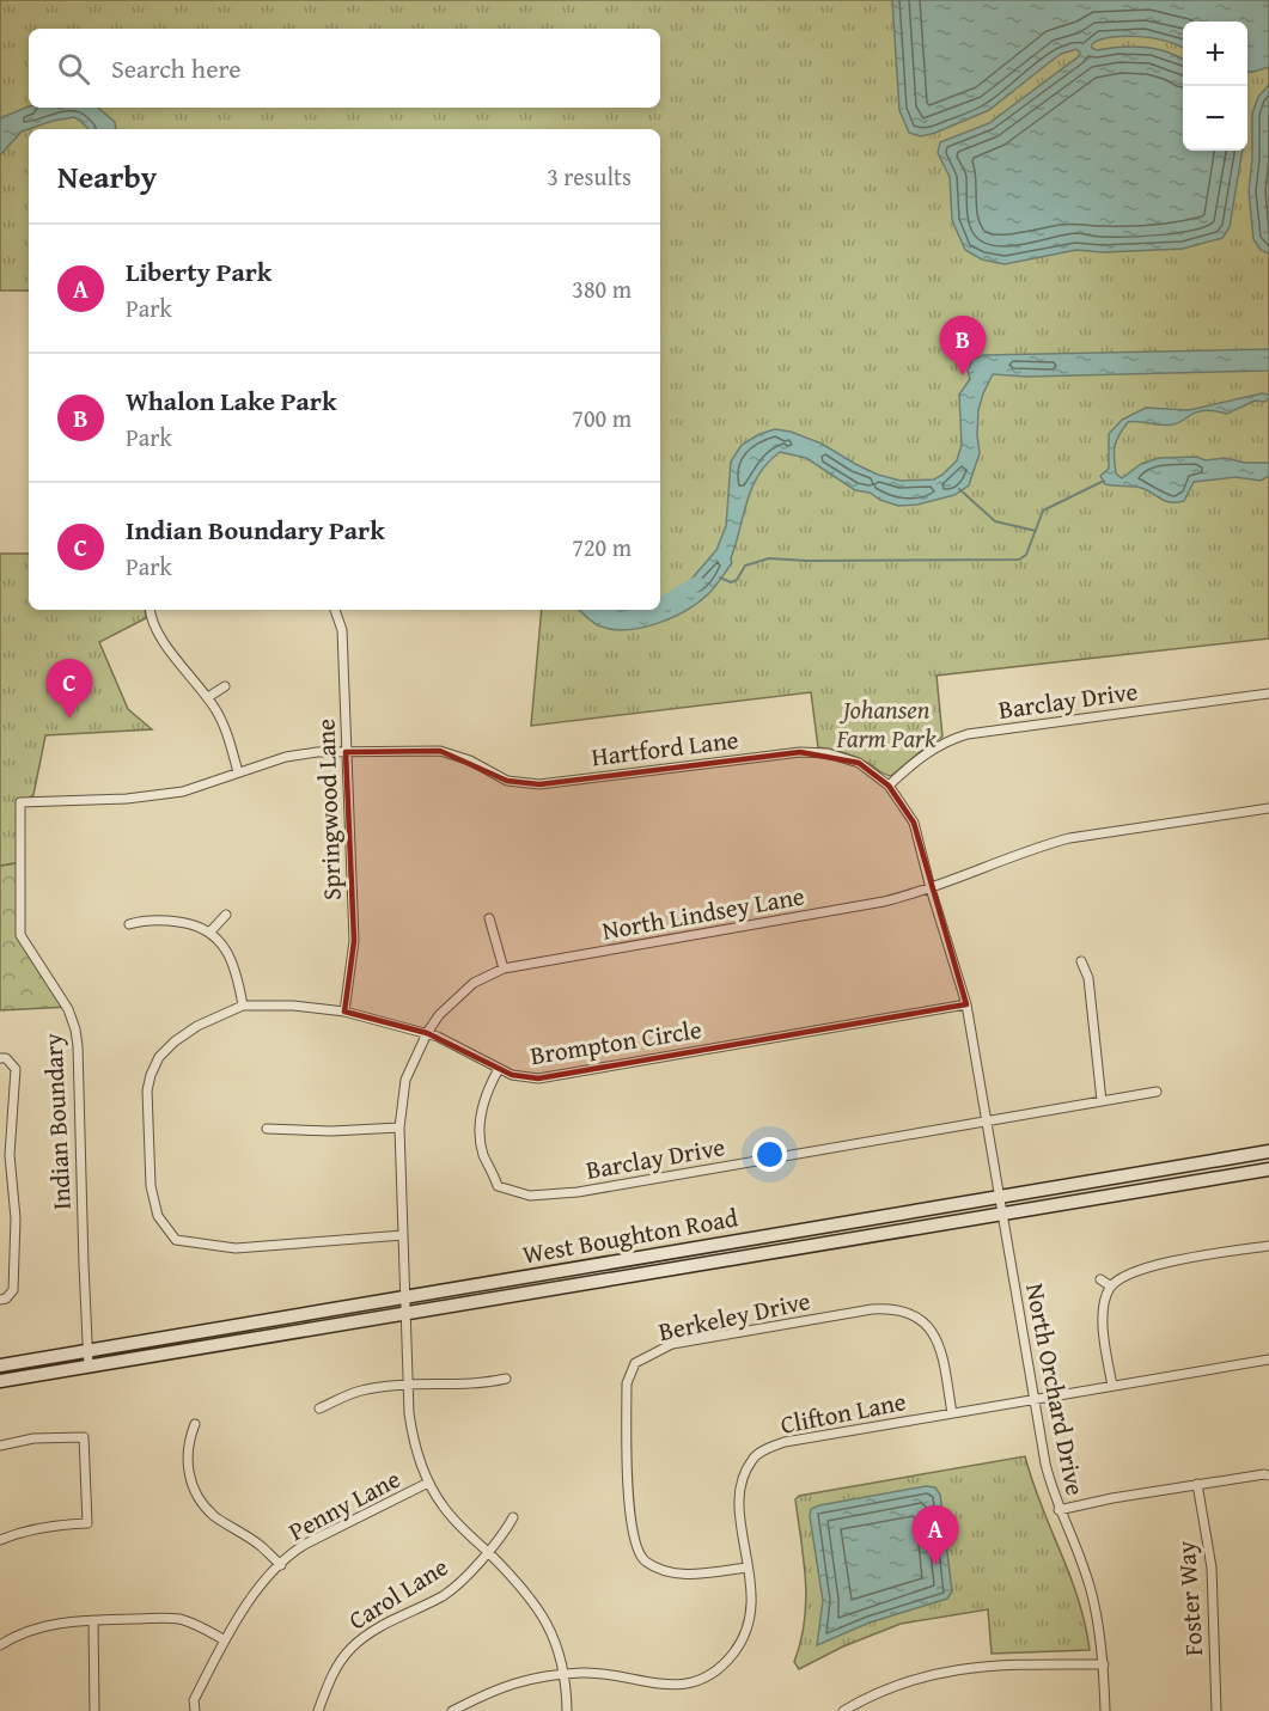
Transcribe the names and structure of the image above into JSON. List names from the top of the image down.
{
  "streets": {
    "main road": ["West Boughton Road"],
    "street": [
      "Barclay Drive",
      "Hartford Lane",
      "Springwood Lane",
      "North Lindsey Lane",
      "Brompton Circle",
      "Indian Boundary",
      "Berkeley Drive",
      "North Orchard Drive",
      "Clifton Lane",
      "Penny Lane",
      "Carol Lane",
      "Foster Way"
    ]
  },
  "crossings": [
    ["Barclay Drive", "Hartford Lane"],
    ["Barclay Drive", "Brompton Circle"],
    ["Hartford Lane", "Springwood Lane"],
    ["Hartford Lane", "North Lindsey Lane"],
    ["Hartford Lane", "Brompton Circle"],
    ["Hartford Lane", "Indian Boundary"],
    ["Hartford Lane", "West Boughton Road"],
    ["Hartford Lane", "North Orchard Drive"],
    ["Springwood Lane", "Brompton Circle"],
    ["North Lindsey Lane", "Brompton Circle"],
    ["North Lindsey Lane", "West Boughton Road"],
    ["Indian Boundary", "West Boughton Road"],
    ["West Boughton Road", "North Orchard Drive"],
    ["Berkeley Drive", "Clifton Lane"],
    ["North Orchard Drive", "Clifton Lane"]
  ],
  "parks": ["Johansen Farm Park"],
  "page": {
    "map_buttons": ["+", "−"],
    "search": "Search here",
    "heading": ["Nearby", "3 results"],
    "list": [
      {
        "mark": "A",
        "name": "Liberty Park",
        "note": "Park",
        "value": "380 m"
      },
      {
        "mark": "B",
        "name": "Whalon Lake Park",
        "note": "Park",
        "value": "700 m"
      },
      {
        "mark": "C",
        "name": "Indian Boundary Park",
        "note": "Park",
        "value": "720 m"
      }
    ],
    "pins": ["B", "C", "A"]
  }
}
